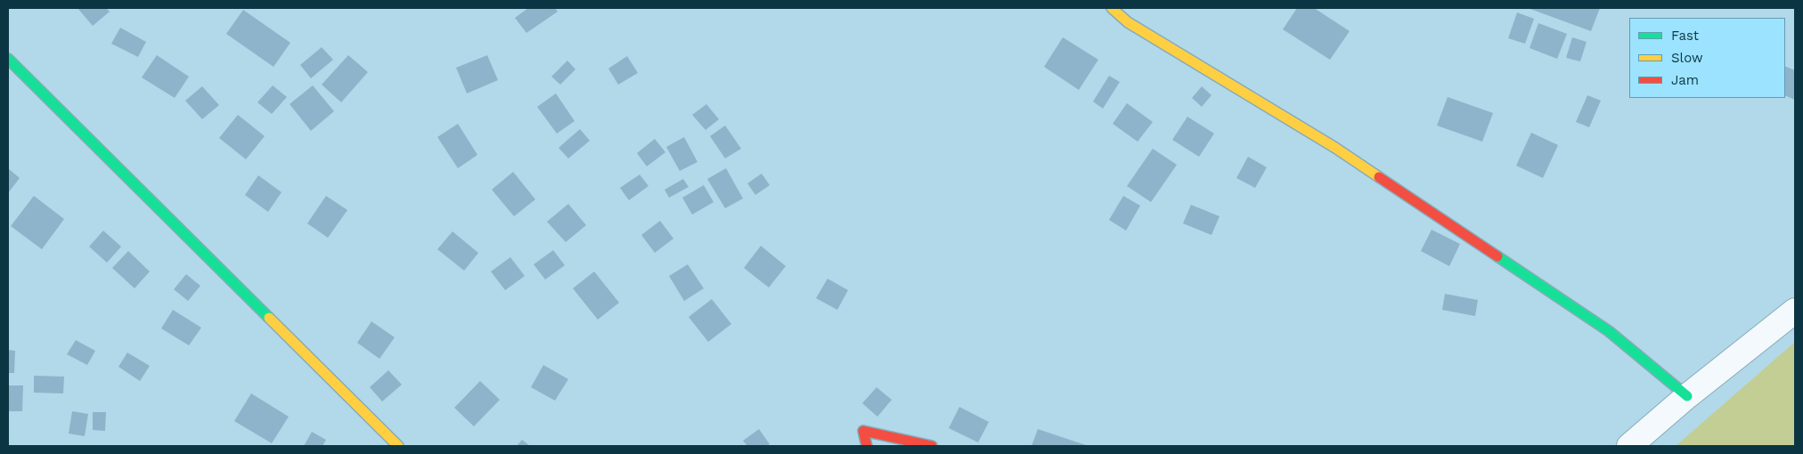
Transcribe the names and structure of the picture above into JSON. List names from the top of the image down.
{
  "legend": ["Fast", "Slow", "Jam"]
}
